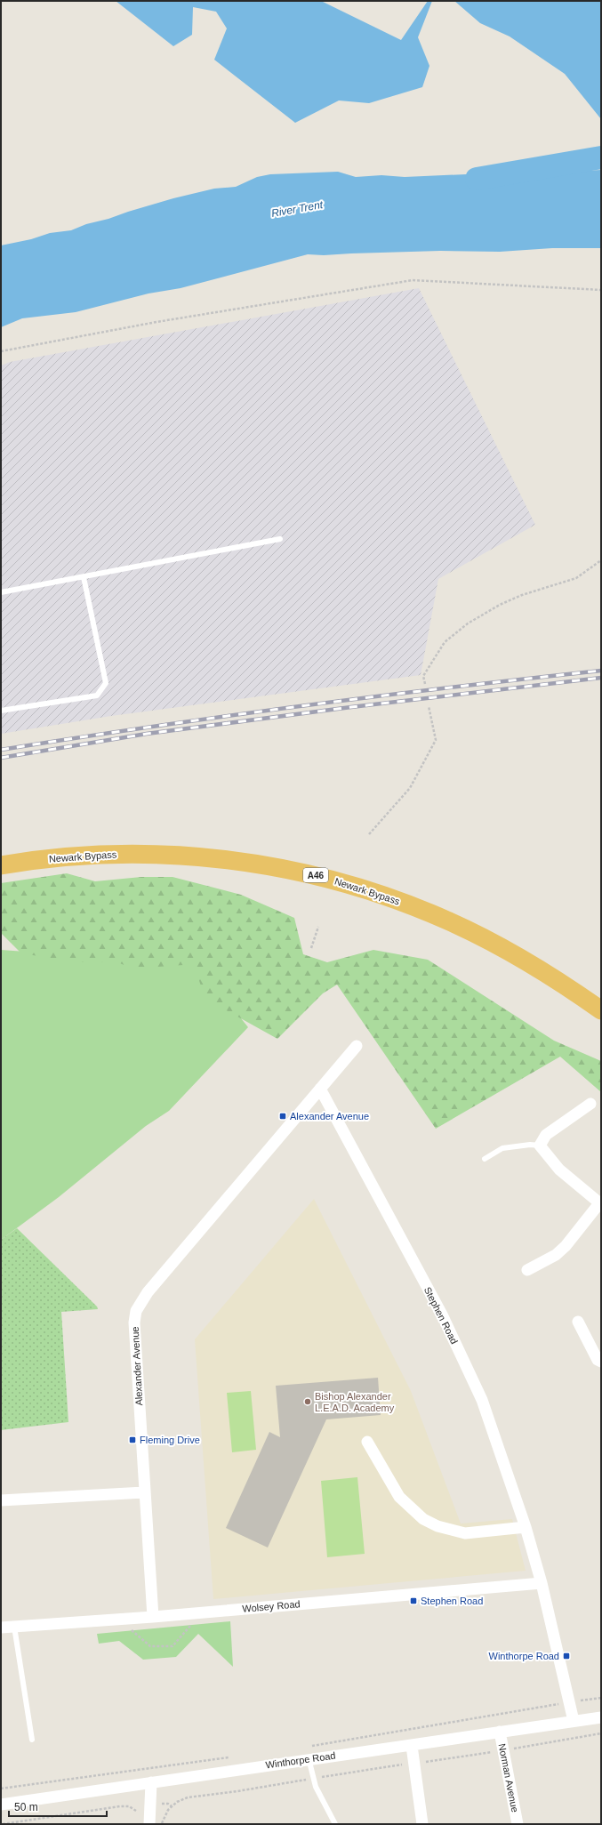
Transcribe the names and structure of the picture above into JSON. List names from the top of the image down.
{
  "streets": {
    "highway": ["Newark Bypass", "A46"],
    "street": [
      "Stephen Road",
      "Alexander Avenue",
      "Wolsey Road",
      "Winthorpe Road",
      "Norman Avenue"
    ]
  },
  "crossings": [
    ["Stephen Road", "Alexander Avenue"],
    ["Stephen Road", "Wolsey Road"],
    ["Stephen Road", "Winthorpe Road"],
    ["Alexander Avenue", "Wolsey Road"],
    ["Winthorpe Road", "Norman Avenue"]
  ],
  "water": ["River Trent"],
  "places": {
    "transit": [
      "Alexander Avenue",
      "Fleming Drive",
      "Stephen Road",
      "Winthorpe Road"
    ],
    "other": ["Bishop Alexander L.E.A.D. Academy"]
  },
  "scale_bar": "50 m"
}
